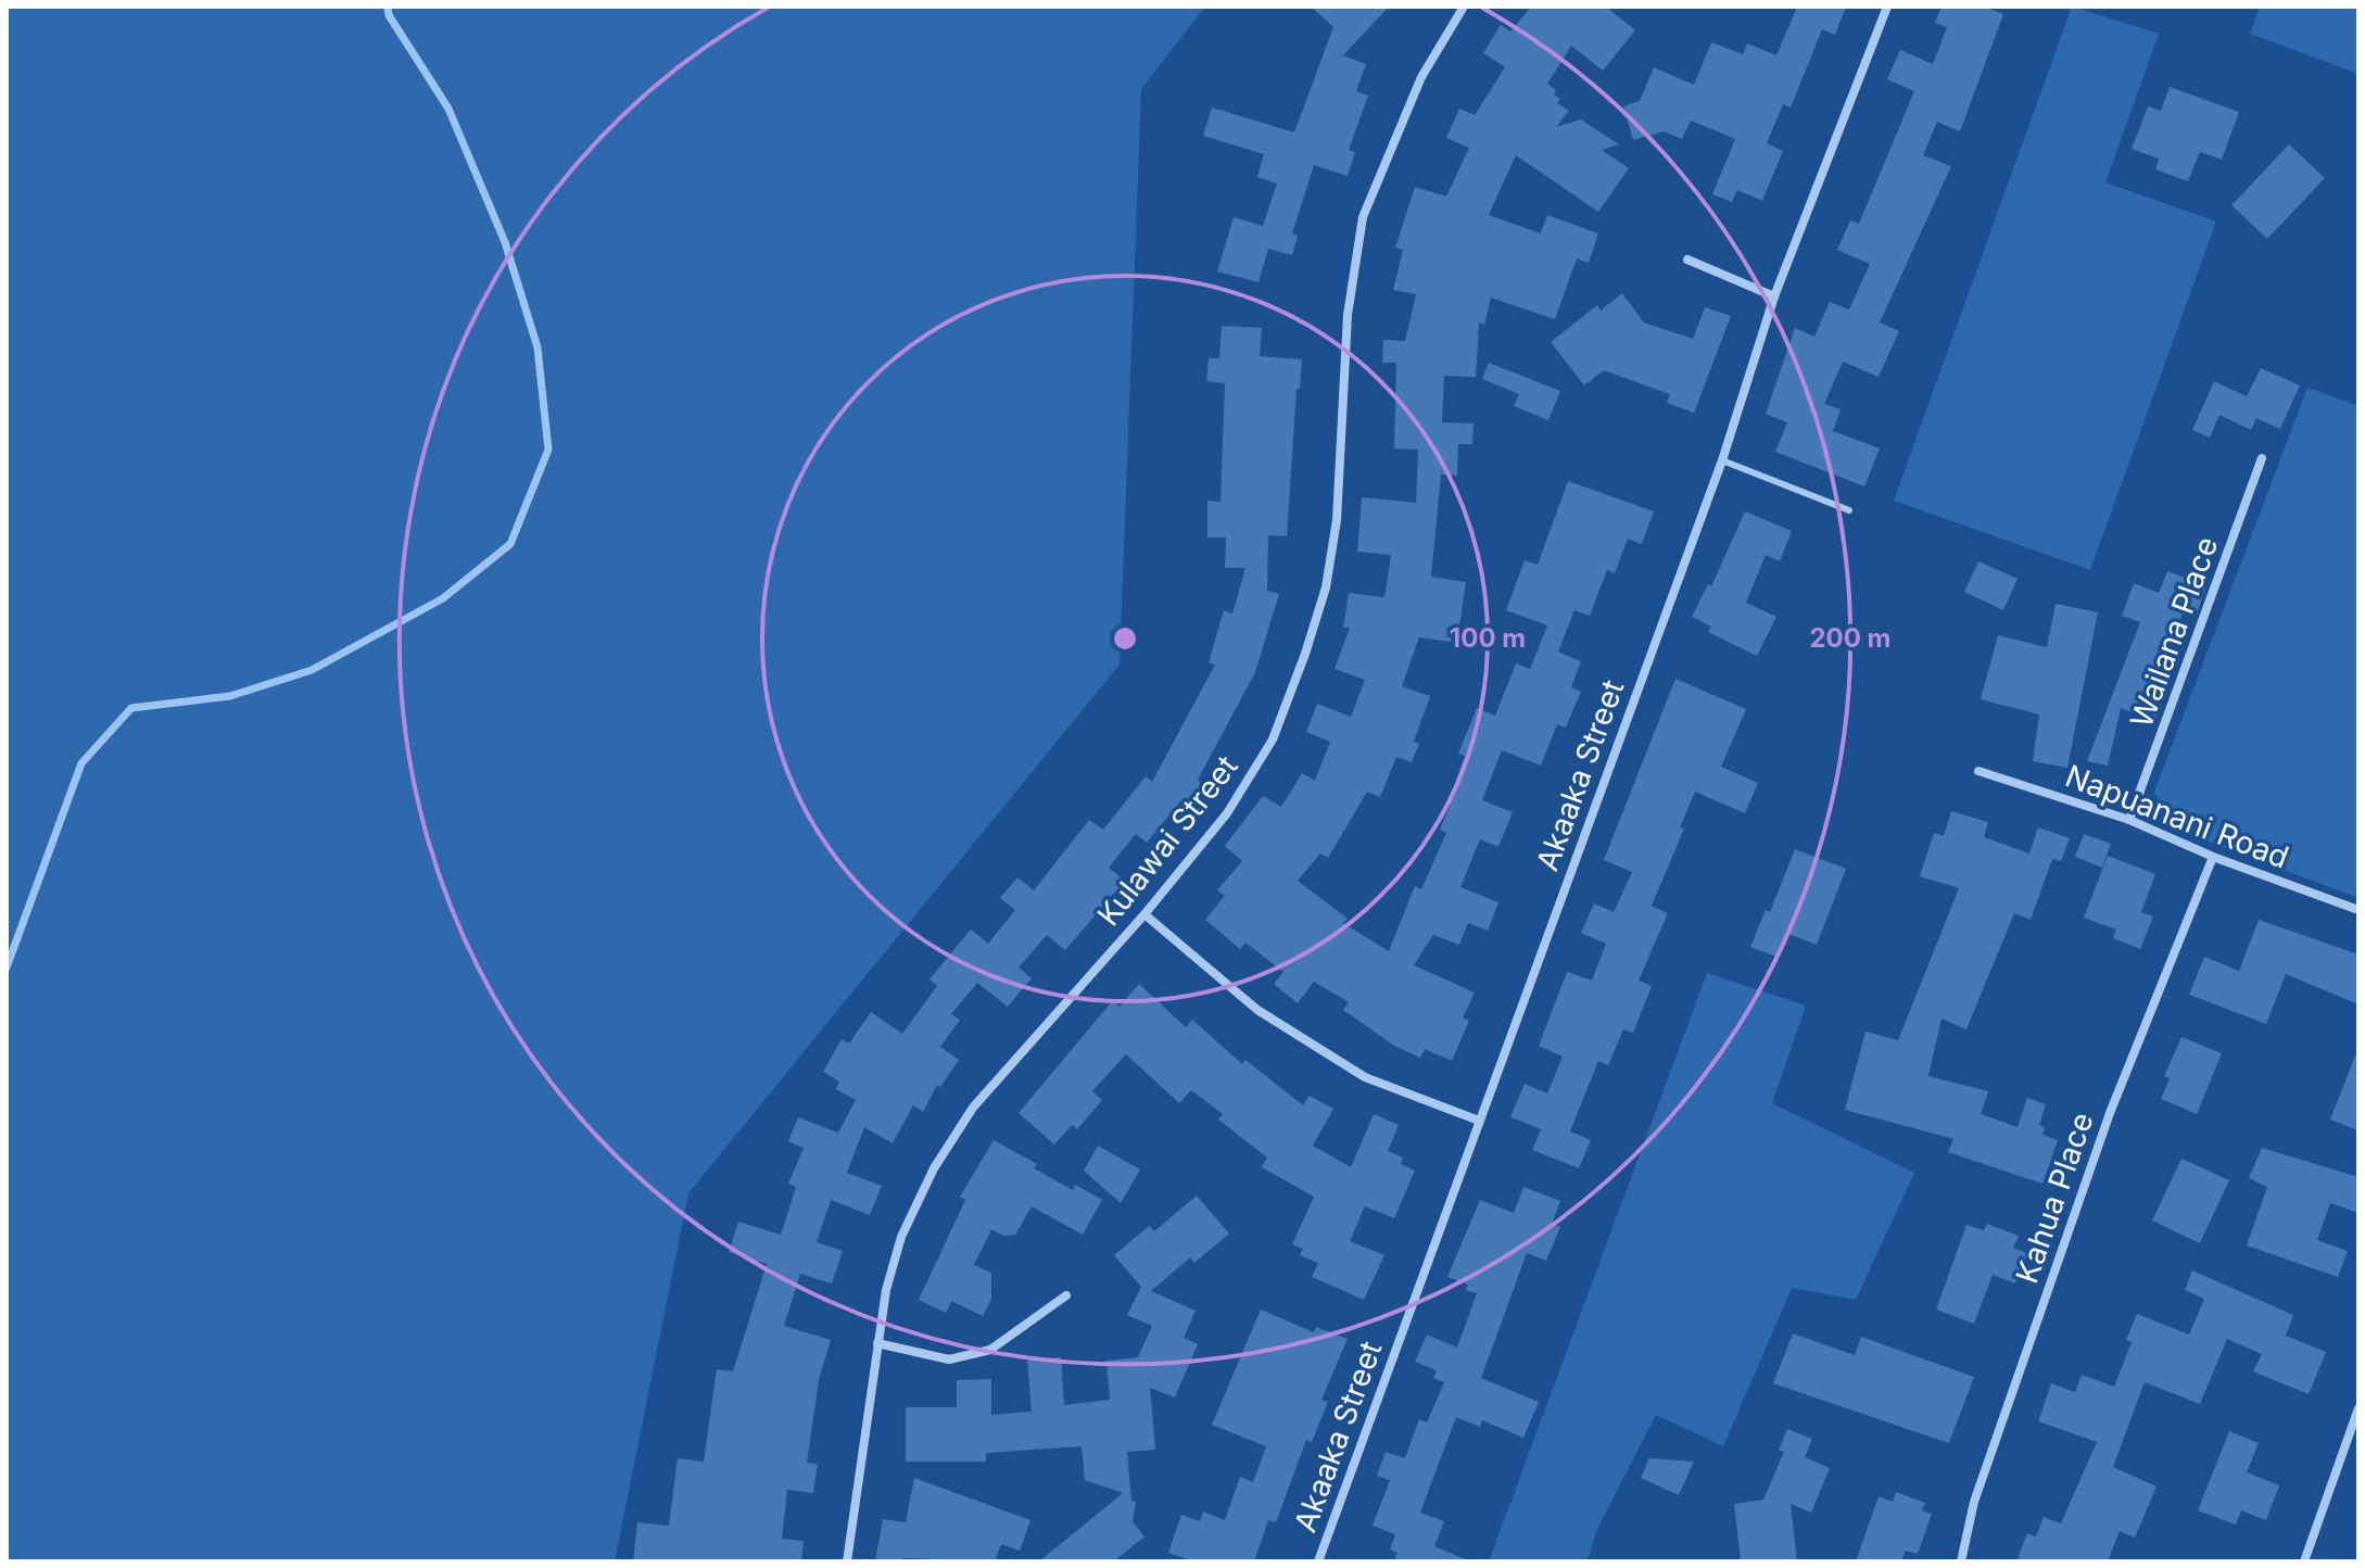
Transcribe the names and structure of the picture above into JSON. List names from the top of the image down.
{
  "streets": {
    "street": [
      "Wailana Place",
      "Akaaka Street",
      "Napuanani Road",
      "Kulawai Street",
      "Kahua Place"
    ]
  },
  "crossings": [
    ["Wailana Place", "Napuanani Road"],
    ["Napuanani Road", "Kahua Place"]
  ],
  "rings": ["100 m", "200 m"]
}
